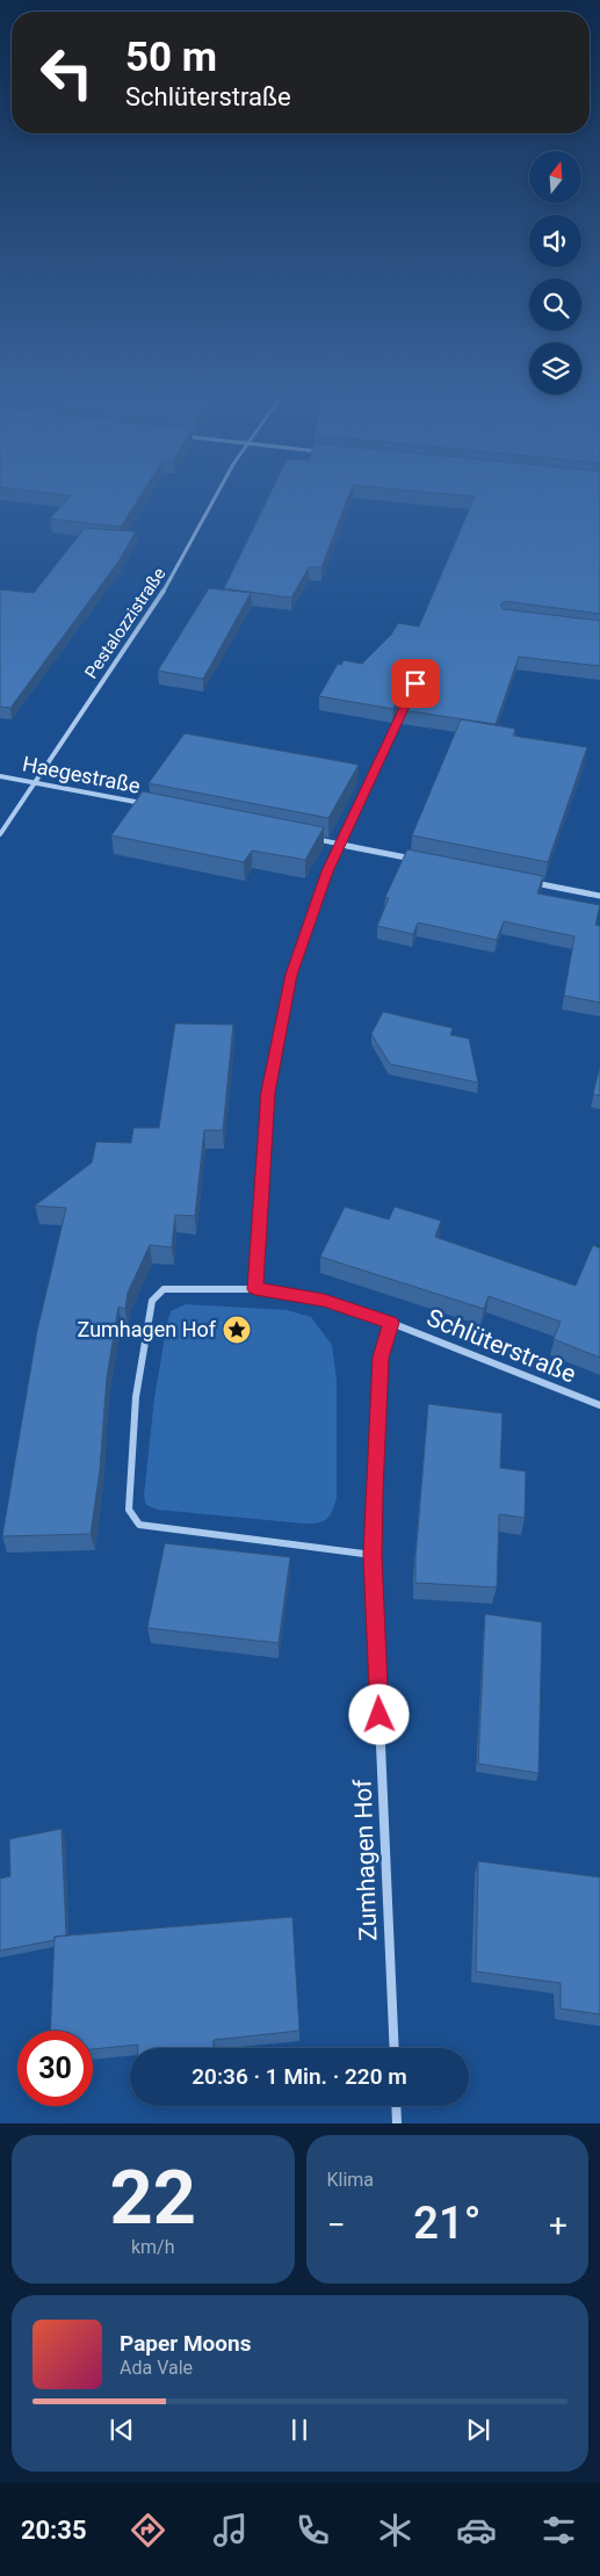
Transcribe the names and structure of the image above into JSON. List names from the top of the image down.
{
  "streets": {
    "street": [
      "Pestalozzistraße",
      "Haegestraße",
      "Schlüterstraße",
      "Zumhagen Hof"
    ]
  },
  "crossings": [
    ["Pestalozzistraße", "Haegestraße"],
    ["Schlüterstraße", "Zumhagen Hof"]
  ],
  "places": {
    "place": ["Zumhagen Hof"]
  },
  "north": "top",
  "page": {
    "turn": ["50 m", "Schlüterstraße"],
    "limit": "30",
    "trip": "20:36 · 1 Min. · 220 m",
    "tile": [
      ["22", "km/h"],
      "Klima"
    ],
    "heat": ["−", "21°", "+"],
    "song": ["Paper Moons", "Ada Vale"],
    "tabs": "20:35"
  }
}
